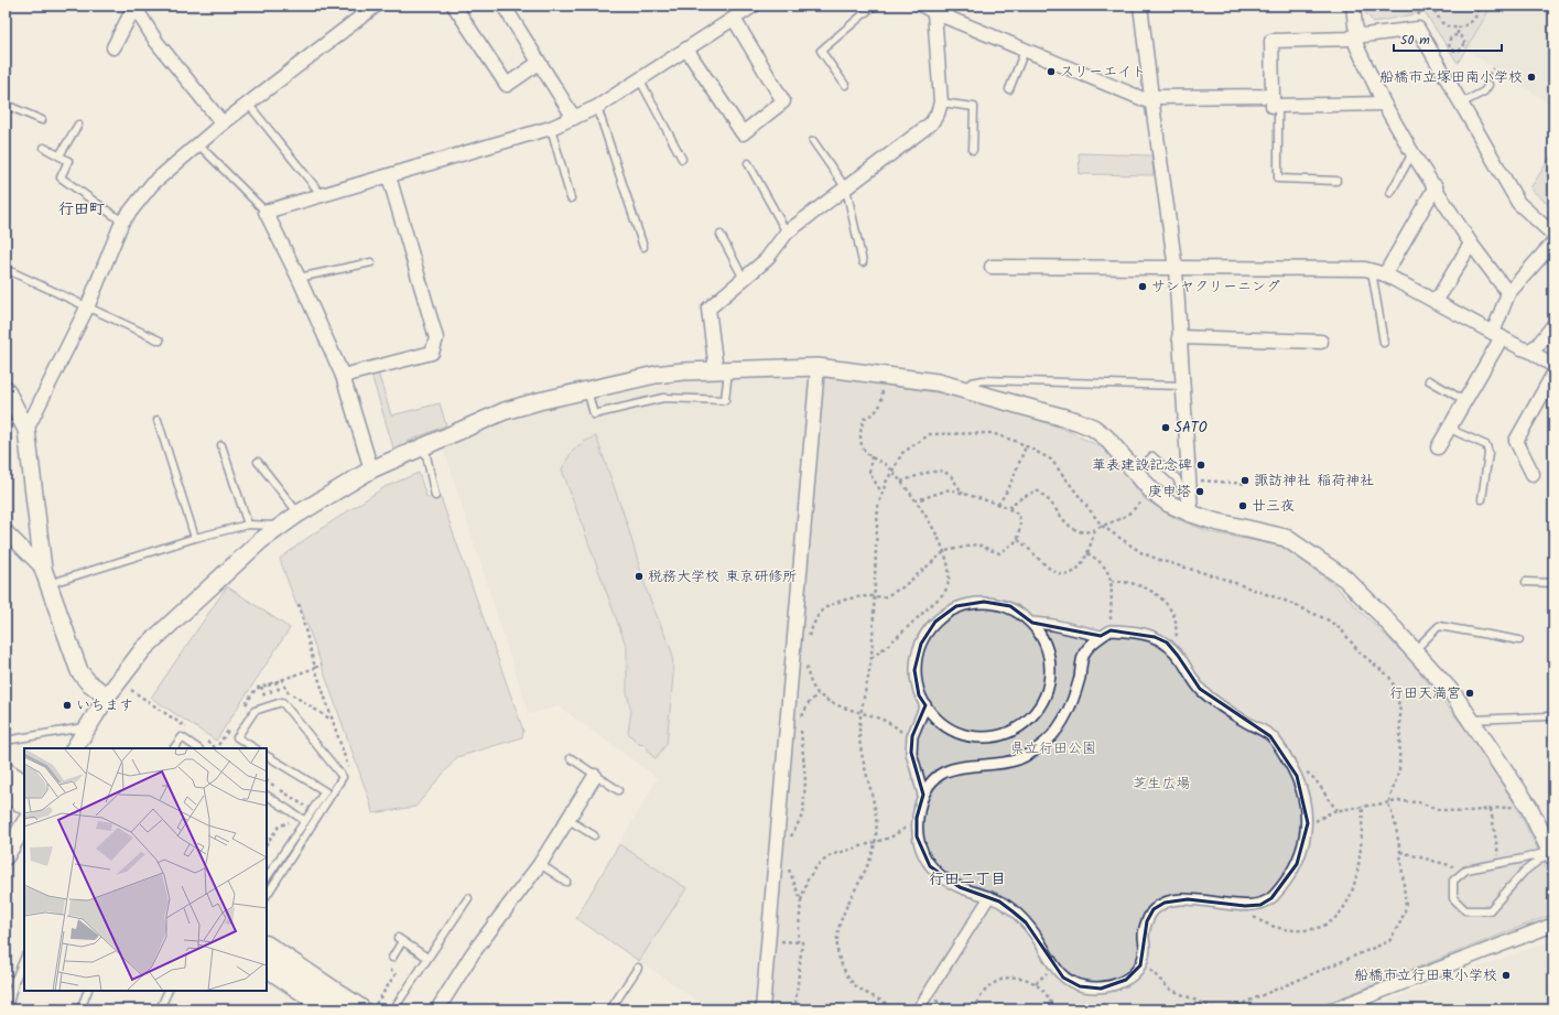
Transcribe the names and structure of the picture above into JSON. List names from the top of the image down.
{
  "districts": ["行田町", "行田二丁目"],
  "parks": ["県立行田公園", "芝生広場"],
  "places": [
    "スリーエイト",
    "船橋市立塚田南小学校",
    "サンヤクリーニング",
    "SATO",
    "華表建設記念碑",
    "諏訪神社 稲荷神社",
    "庚申塔",
    "廿三夜",
    "税務大学校 東京研修所",
    "行田天満宮",
    "いちます",
    "船橋市立行田東小学校"
  ],
  "scale_bar": "50 m"
}
